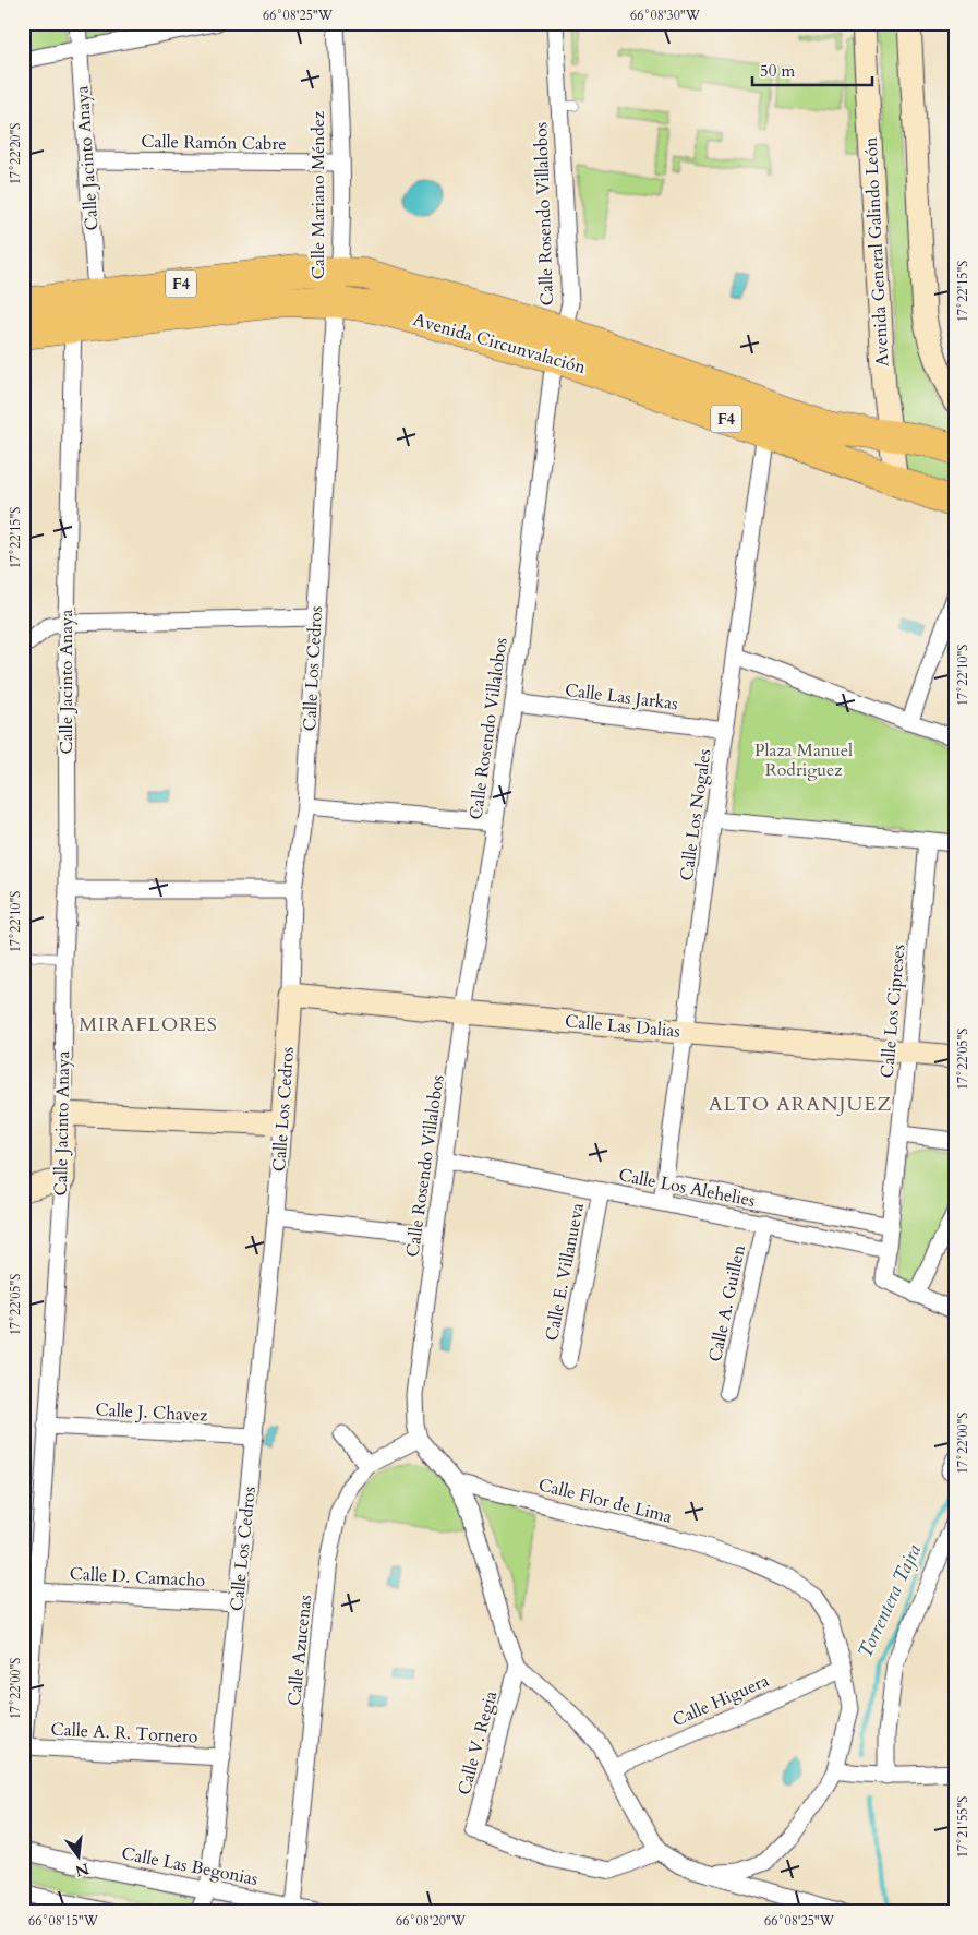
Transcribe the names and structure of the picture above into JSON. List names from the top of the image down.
{
  "streets": {
    "highway": ["F4", "Avenida Circunvalación"],
    "street": [
      "Calle Ramón Cabre",
      "Calle Jacinto Anaya",
      "Calle Mariano Méndez",
      "Calle Rosendo Villalobos",
      "Avenida General Galindo León",
      "Calle Los Cedros",
      "Calle Las Jarkas",
      "Calle Los Nogales",
      "Calle Los Cipreses",
      "Calle Las Dalias",
      "Calle Los Alehelies",
      "Calle E. Villanueva",
      "Calle A. Guillen",
      "Calle J. Chavez",
      "Calle Flor de Lima",
      "Calle D. Camacho",
      "Calle Azucenas",
      "Calle Higuera",
      "Calle A. R. Tornero",
      "Calle V. Regia",
      "Calle Las Begonias"
    ]
  },
  "crossings": [
    ["Calle Ramón Cabre", "Calle Jacinto Anaya"],
    ["Calle Ramón Cabre", "Calle Mariano Méndez"],
    ["Calle Jacinto Anaya", "Avenida Circunvalación"],
    ["Calle Jacinto Anaya", "Calle J. Chavez"],
    ["Calle Jacinto Anaya", "Calle D. Camacho"],
    ["Calle Jacinto Anaya", "Calle A. R. Tornero"],
    ["Calle Mariano Méndez", "Avenida Circunvalación"],
    ["Calle Mariano Méndez", "Calle Los Cedros"],
    ["Calle Rosendo Villalobos", "Avenida Circunvalación"],
    ["Calle Rosendo Villalobos", "Calle Las Jarkas"],
    ["Calle Rosendo Villalobos", "Calle Las Dalias"],
    ["Calle Rosendo Villalobos", "Calle Los Alehelies"],
    ["Calle Rosendo Villalobos", "Calle Azucenas"],
    ["Avenida General Galindo León", "Avenida Circunvalación"],
    ["Avenida Circunvalación", "Calle Los Cedros"],
    ["Avenida Circunvalación", "Calle Los Nogales"],
    ["Calle Los Cedros", "Calle Las Dalias"],
    ["Calle Los Cedros", "Calle J. Chavez"],
    ["Calle Los Cedros", "Calle D. Camacho"],
    ["Calle Los Cedros", "Calle A. R. Tornero"],
    ["Calle Los Cedros", "Calle Las Begonias"],
    ["Calle Las Jarkas", "Calle Los Nogales"],
    ["Calle Los Nogales", "Calle Las Dalias"],
    ["Calle Los Nogales", "Calle Los Alehelies"],
    ["Calle Los Cipreses", "Calle Las Dalias"],
    ["Calle Los Cipreses", "Calle Los Alehelies"],
    ["Calle Los Alehelies", "Calle E. Villanueva"],
    ["Calle Los Alehelies", "Calle A. Guillen"],
    ["Calle Flor de Lima", "Calle Higuera"],
    ["Calle Azucenas", "Calle Las Begonias"]
  ],
  "districts": ["MIRAFLORES", "ALTO ARANJUEZ"],
  "water": ["Torrentera Tajra"],
  "parks": ["Plaza Manuel Rodriguez"],
  "scale_bar": "50 m",
  "north": "bottom",
  "coordinates": [
    "66°08'25\"W",
    "66°08'30\"W",
    "17°22'20\"S",
    "17°22'15\"S",
    "17°22'10\"S",
    "17°22'05\"S",
    "17°22'00\"S",
    "17°21'55\"S",
    "66°08'15\"W",
    "66°08'20\"W"
  ]
}
